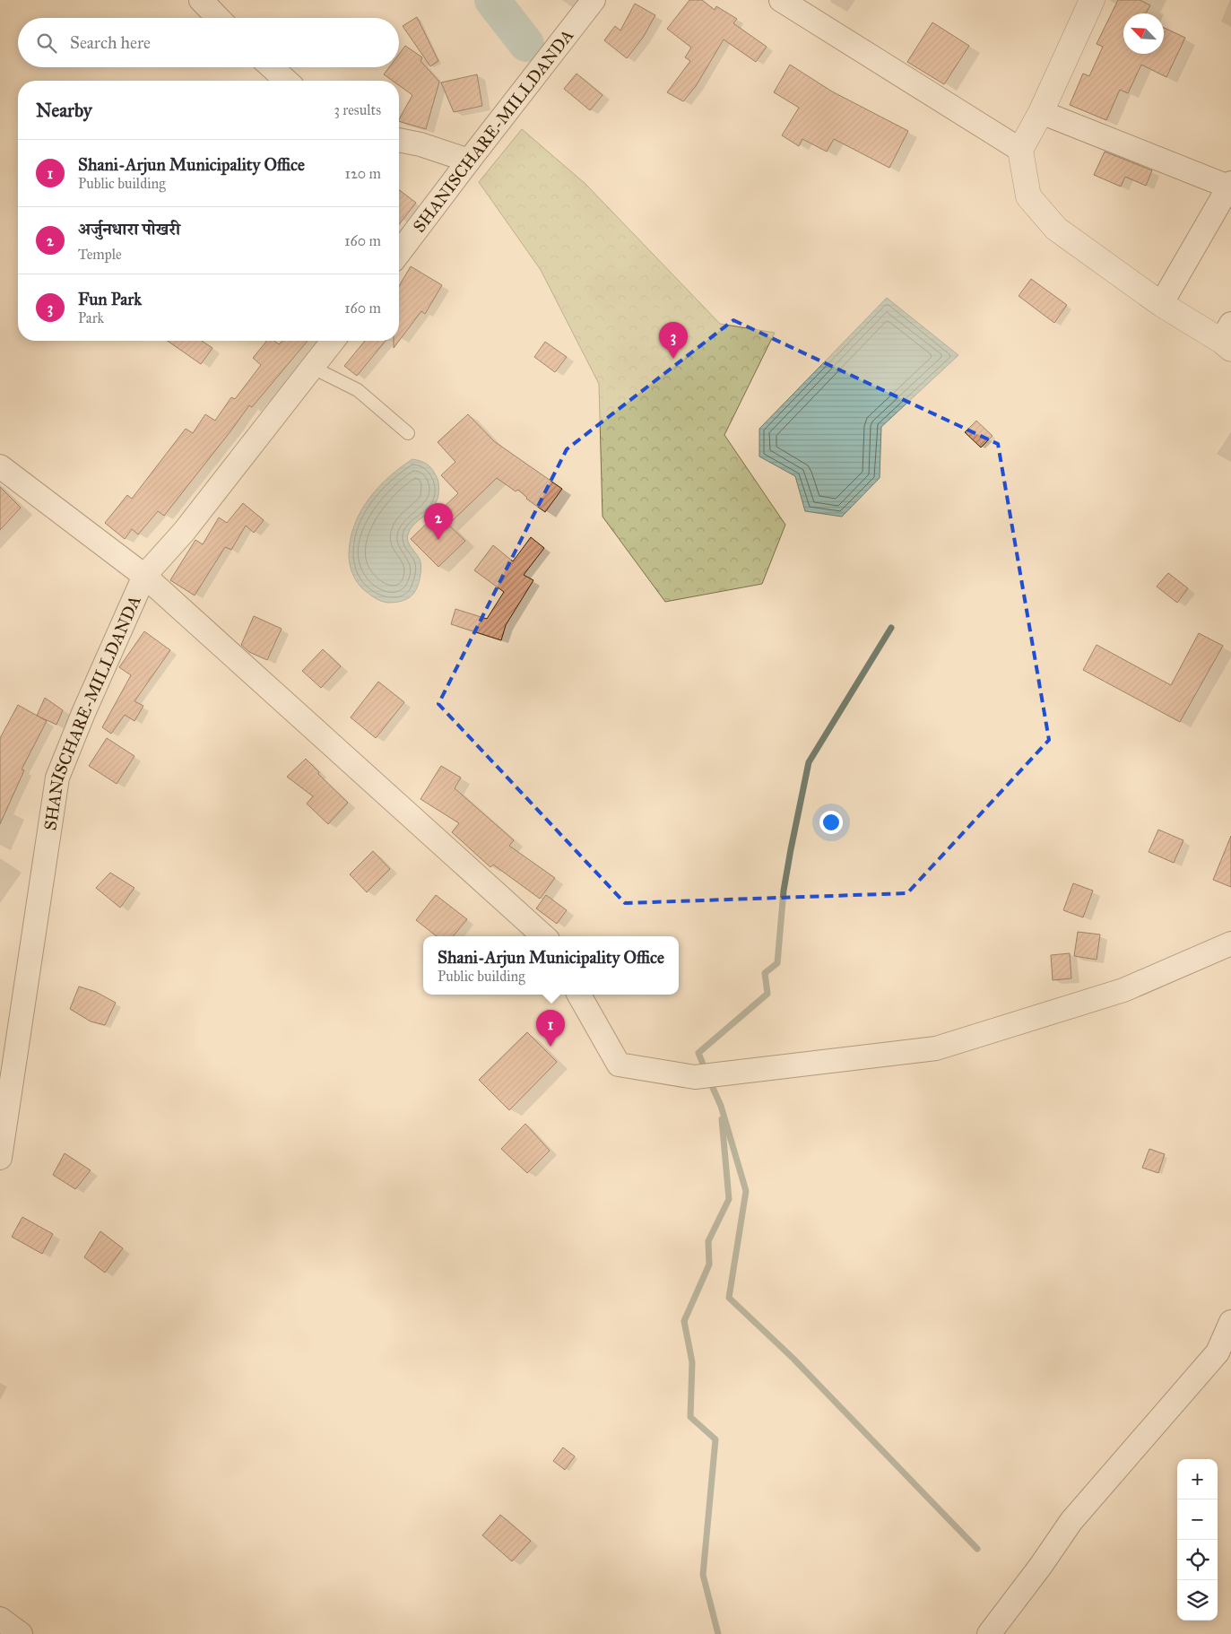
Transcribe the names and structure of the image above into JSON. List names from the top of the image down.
{
  "streets": {
    "street": ["SHANISCHARE-MILLDANDA"]
  },
  "north": "top left",
  "page": {
    "search": "Search here",
    "heading": ["Nearby", "3 results"],
    "list": [
      {
        "mark": "1",
        "name": "Shani-Arjun Municipality Office",
        "note": "Public building",
        "value": "120 m"
      },
      {
        "mark": "2",
        "name": "अर्जुनधारा पोखरी",
        "note": "Temple",
        "value": "160 m"
      },
      {
        "mark": "3",
        "name": "Fun Park",
        "note": "Park",
        "value": "160 m"
      }
    ],
    "pins": ["3", "2", "1"],
    "popup": ["Shani-Arjun Municipality Office", "Public building"],
    "map_buttons": ["+", "−"]
  }
}
